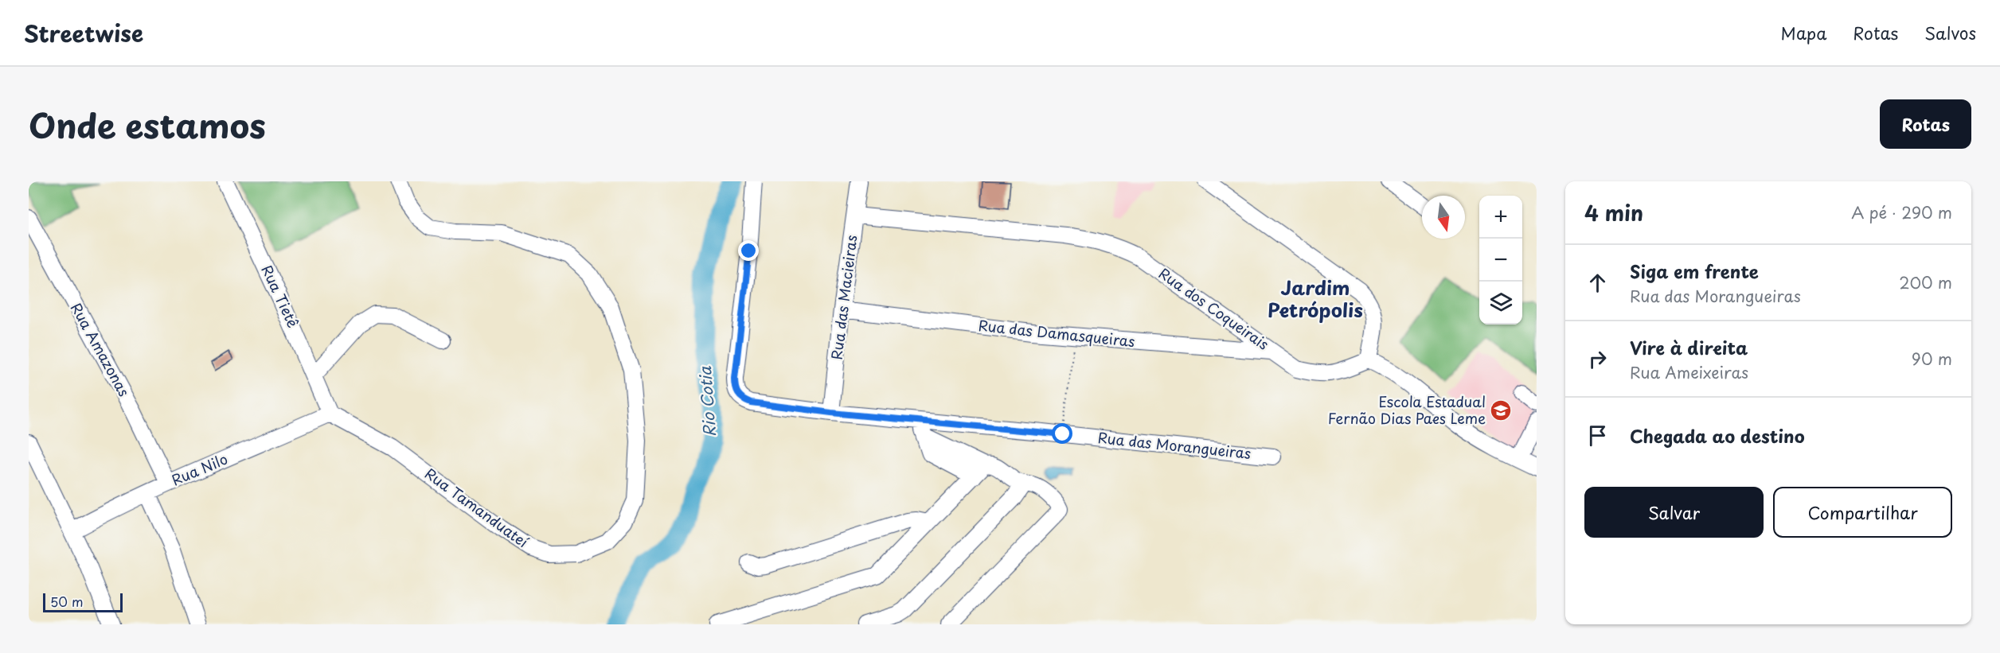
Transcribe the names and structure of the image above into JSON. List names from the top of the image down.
{
  "streets": {
    "street": [
      "Rua Tietê",
      "Rua das Macieiras",
      "Rua dos Coqueirais",
      "Rua das Damasqueiras",
      "Rua Amazonas",
      "Rua das Morangueiras",
      "Rua Nilo",
      "Rua Tamanduateí"
    ]
  },
  "crossings": [
    ["Rua Tietê", "Rua Nilo"],
    ["Rua Tietê", "Rua Tamanduateí"],
    ["Rua das Macieiras", "Rua dos Coqueirais"],
    ["Rua das Macieiras", "Rua das Damasqueiras"],
    ["Rua das Macieiras", "Rua das Morangueiras"],
    ["Rua dos Coqueirais", "Rua das Damasqueiras"],
    ["Rua Amazonas", "Rua Nilo"],
    ["Rua Nilo", "Rua Tamanduateí"]
  ],
  "districts": ["Jardim Petrópolis"],
  "water": ["Rio Cotia"],
  "places": {
    "school or university": ["Escola Estadual Fernão Dias Paes Leme"]
  },
  "scale_bar": "50 m",
  "north": "bottom",
  "page": {
    "header": "Streetwise",
    "nav": ["Mapa", "Rotas", "Salvos"],
    "title": "Onde estamos",
    "buttons": [
      "Rotas",
      ["Salvar", "Compartilhar"]
    ],
    "heading": ["4 min", "A pé · 290 m"],
    "map_buttons": ["+", "−"],
    "list": [
      ["Siga em frente", "Rua das Morangueiras", "200 m"],
      ["Vire à direita", "Rua Ameixeiras", "90 m"],
      "Chegada ao destino"
    ],
    "scale": "50 m"
  }
}
